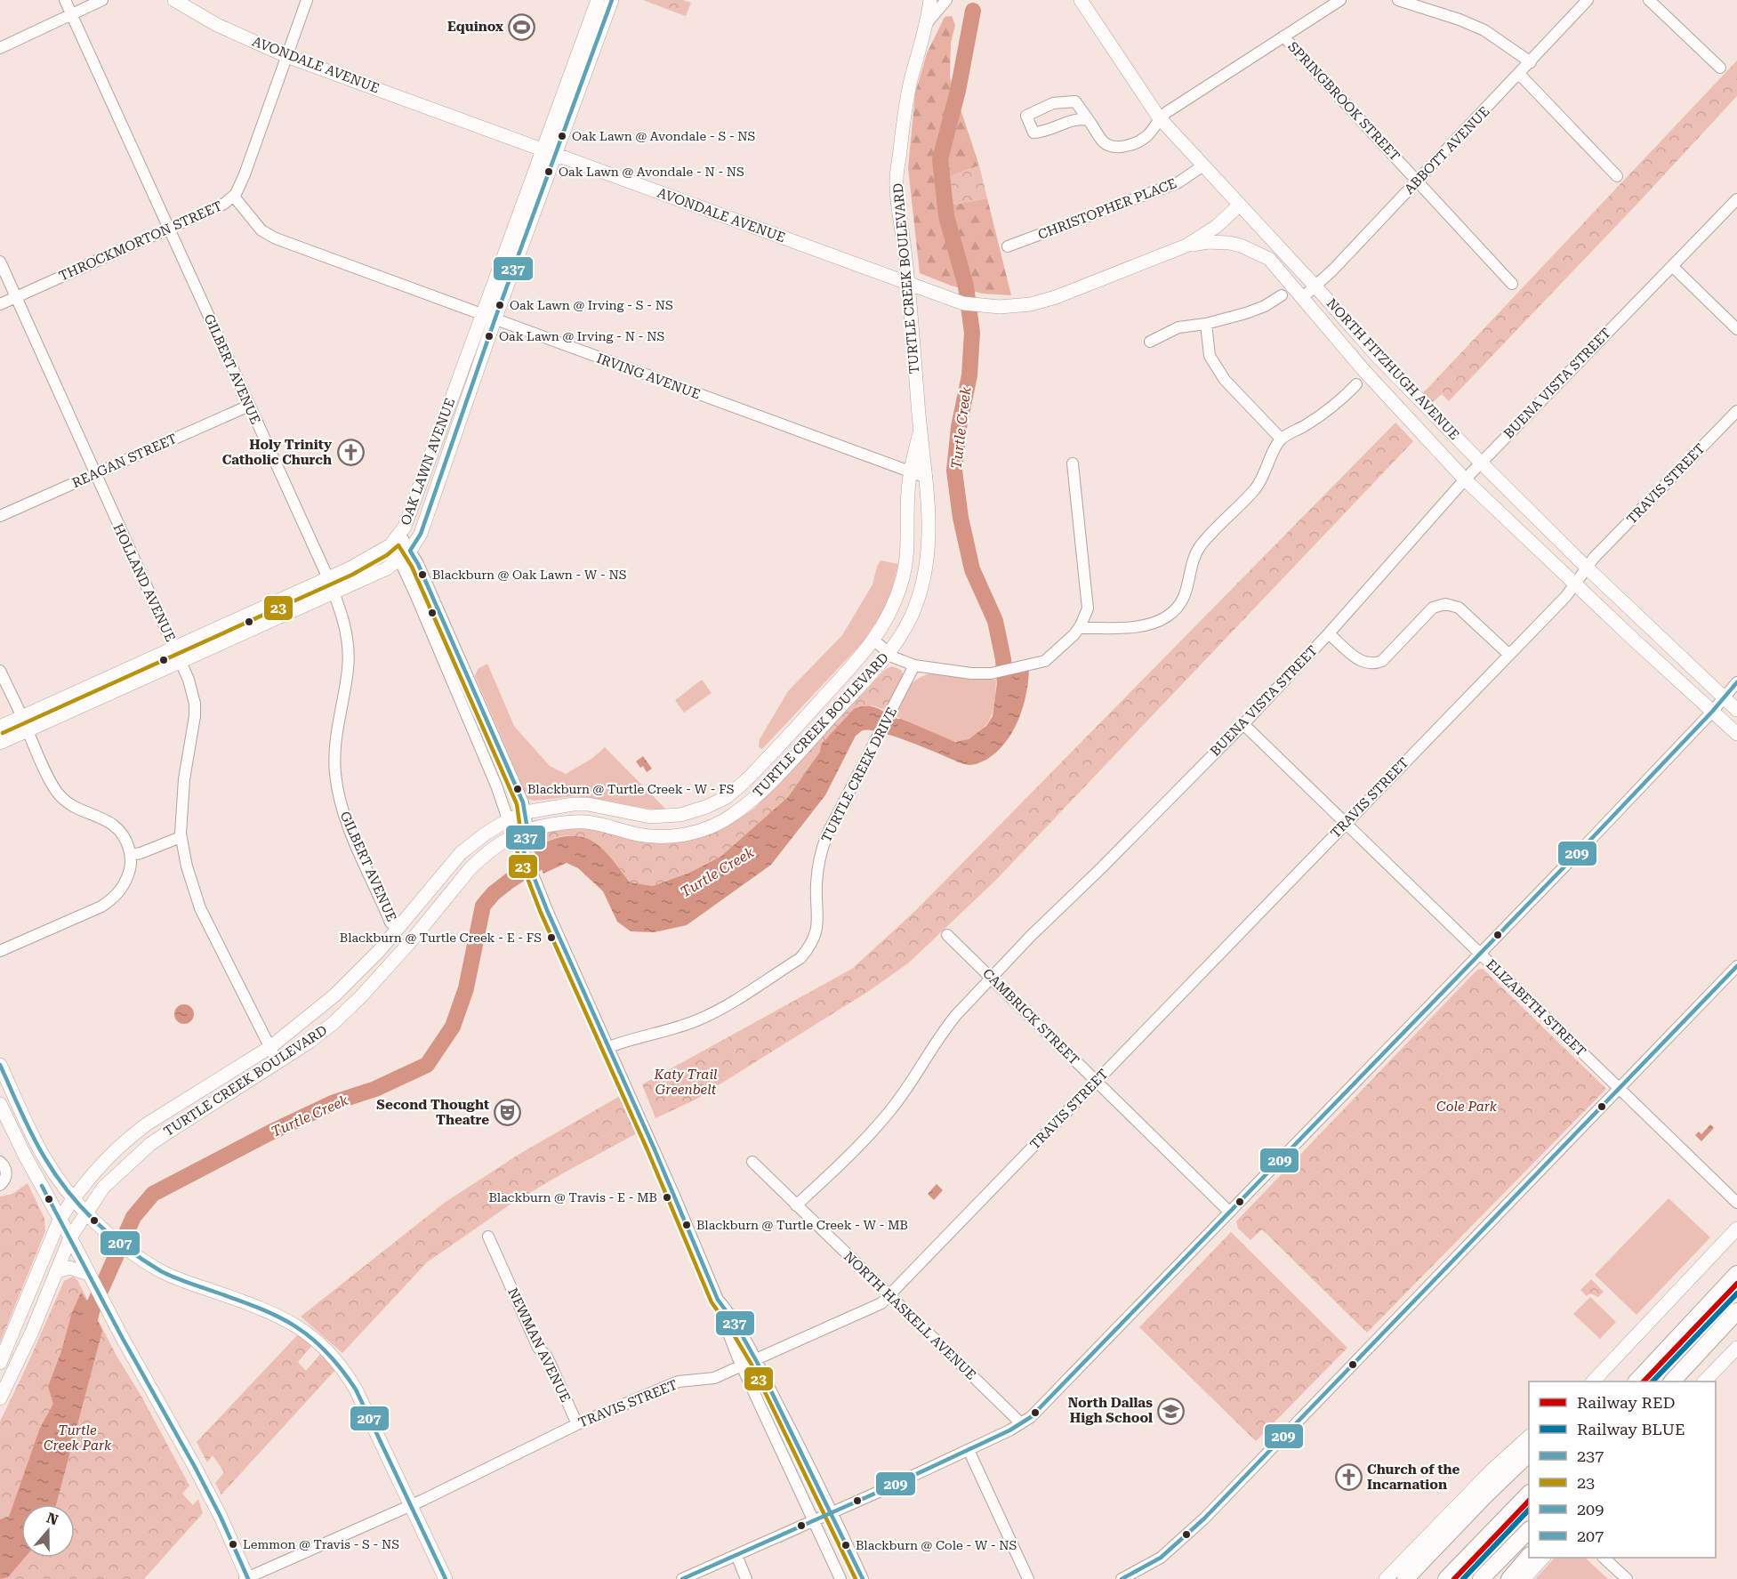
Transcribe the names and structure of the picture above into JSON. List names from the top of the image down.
{
  "streets": {
    "main road": [
      "AVONDALE AVENUE",
      "TURTLE CREEK BOULEVARD",
      "NORTH FITZHUGH AVENUE",
      "OAK LAWN AVENUE"
    ],
    "street": [
      "SPRINGBROOK STREET",
      "ABBOTT AVENUE",
      "CHRISTOPHER PLACE",
      "THROCKMORTON STREET",
      "GILBERT AVENUE",
      "IRVING AVENUE",
      "BUENA VISTA STREET",
      "REAGAN STREET",
      "TRAVIS STREET",
      "HOLLAND AVENUE",
      "TURTLE CREEK DRIVE",
      "ELIZABETH STREET",
      "CAMBRICK STREET",
      "NORTH HASKELL AVENUE",
      "NEWMAN AVENUE"
    ]
  },
  "crossings": [
    ["AVONDALE AVENUE", "THROCKMORTON STREET"],
    ["AVONDALE AVENUE", "TURTLE CREEK BOULEVARD"],
    ["AVONDALE AVENUE", "NORTH FITZHUGH AVENUE"],
    ["AVONDALE AVENUE", "OAK LAWN AVENUE"],
    ["SPRINGBROOK STREET", "ABBOTT AVENUE"],
    ["ABBOTT AVENUE", "NORTH FITZHUGH AVENUE"],
    ["CHRISTOPHER PLACE", "NORTH FITZHUGH AVENUE"],
    ["THROCKMORTON STREET", "GILBERT AVENUE"],
    ["THROCKMORTON STREET", "IRVING AVENUE"],
    ["THROCKMORTON STREET", "HOLLAND AVENUE"],
    ["TURTLE CREEK BOULEVARD", "GILBERT AVENUE"],
    ["TURTLE CREEK BOULEVARD", "IRVING AVENUE"],
    ["TURTLE CREEK BOULEVARD", "HOLLAND AVENUE"],
    ["GILBERT AVENUE", "REAGAN STREET"],
    ["GILBERT AVENUE", "OAK LAWN AVENUE"],
    ["NORTH FITZHUGH AVENUE", "BUENA VISTA STREET"],
    ["NORTH FITZHUGH AVENUE", "TRAVIS STREET"],
    ["IRVING AVENUE", "OAK LAWN AVENUE"],
    ["BUENA VISTA STREET", "ELIZABETH STREET"],
    ["BUENA VISTA STREET", "CAMBRICK STREET"],
    ["BUENA VISTA STREET", "NORTH HASKELL AVENUE"],
    ["REAGAN STREET", "HOLLAND AVENUE"],
    ["OAK LAWN AVENUE", "HOLLAND AVENUE"],
    ["TRAVIS STREET", "ELIZABETH STREET"],
    ["TRAVIS STREET", "CAMBRICK STREET"],
    ["TRAVIS STREET", "NORTH HASKELL AVENUE"],
    ["TRAVIS STREET", "NEWMAN AVENUE"]
  ],
  "water": ["Turtle Creek"],
  "parks": ["Katy Trail Greenbelt", "Cole Park", "Turtle Creek Park"],
  "places": {
    "sports": ["Equinox"],
    "other": [
      "Oak Lawn @ Avondale - S - NS",
      "Oak Lawn @ Avondale - N - NS",
      "Oak Lawn @ Irving - S - NS",
      "Oak Lawn @ Irving - N - NS",
      "Blackburn @ Oak Lawn - W - NS",
      "Blackburn @ Turtle Creek - W - FS",
      "Blackburn @ Turtle Creek - E - FS",
      "Blackburn @ Travis - E - MB",
      "Blackburn @ Turtle Creek - W - MB",
      "Lemmon @ Travis - S - NS",
      "Blackburn @ Cole - W - NS"
    ],
    "church": ["Holy Trinity Catholic Church", "Church of the Incarnation"],
    "theatre": ["Second Thought Theatre"],
    "school or university": ["North Dallas High School"]
  },
  "lines": [
    "transit line 237",
    "transit line 23",
    "transit line 209",
    "transit line 207",
    "rail line RED",
    "rail line BLUE"
  ],
  "legend": [
    "Railway RED",
    "Railway BLUE",
    "237",
    "23",
    "209",
    "207"
  ],
  "north": "top"
}
